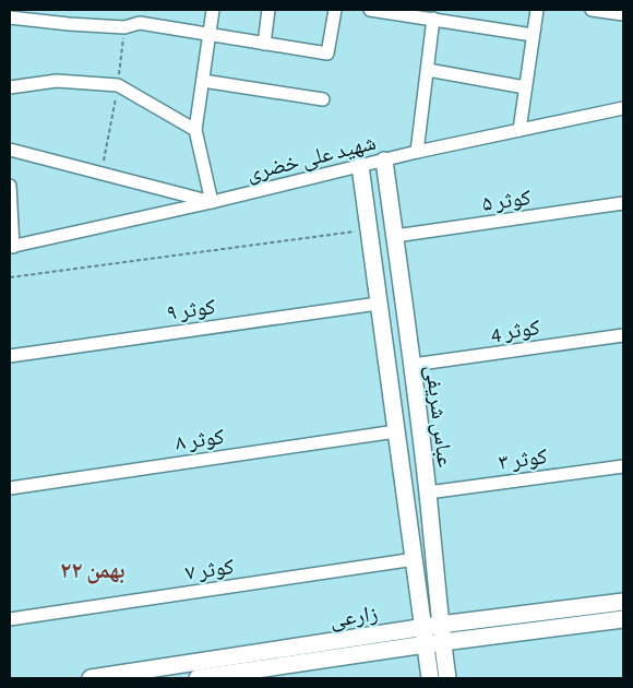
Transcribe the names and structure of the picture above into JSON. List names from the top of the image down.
{
  "streets": {
    "main road": ["عباس شریفی", "زارعی"],
    "street": [
      "شهید علی خضری",
      "کوثر ۵",
      "کوثر ۹",
      "کوثر 4",
      "کوثر ۸",
      "کوثر ۳",
      "کوثر ۷"
    ]
  },
  "crossings": [
    ["شهید علی خضری", "عباس شریفی"],
    ["کوثر ۵", "عباس شریفی"],
    ["کوثر ۹", "عباس شریفی"],
    ["کوثر 4", "عباس شریفی"],
    ["عباس شریفی", "کوثر ۸"],
    ["عباس شریفی", "کوثر ۳"],
    ["عباس شریفی", "کوثر ۷"],
    ["عباس شریفی", "زارعی"]
  ],
  "districts": ["۲۲ بهمن"]
}
